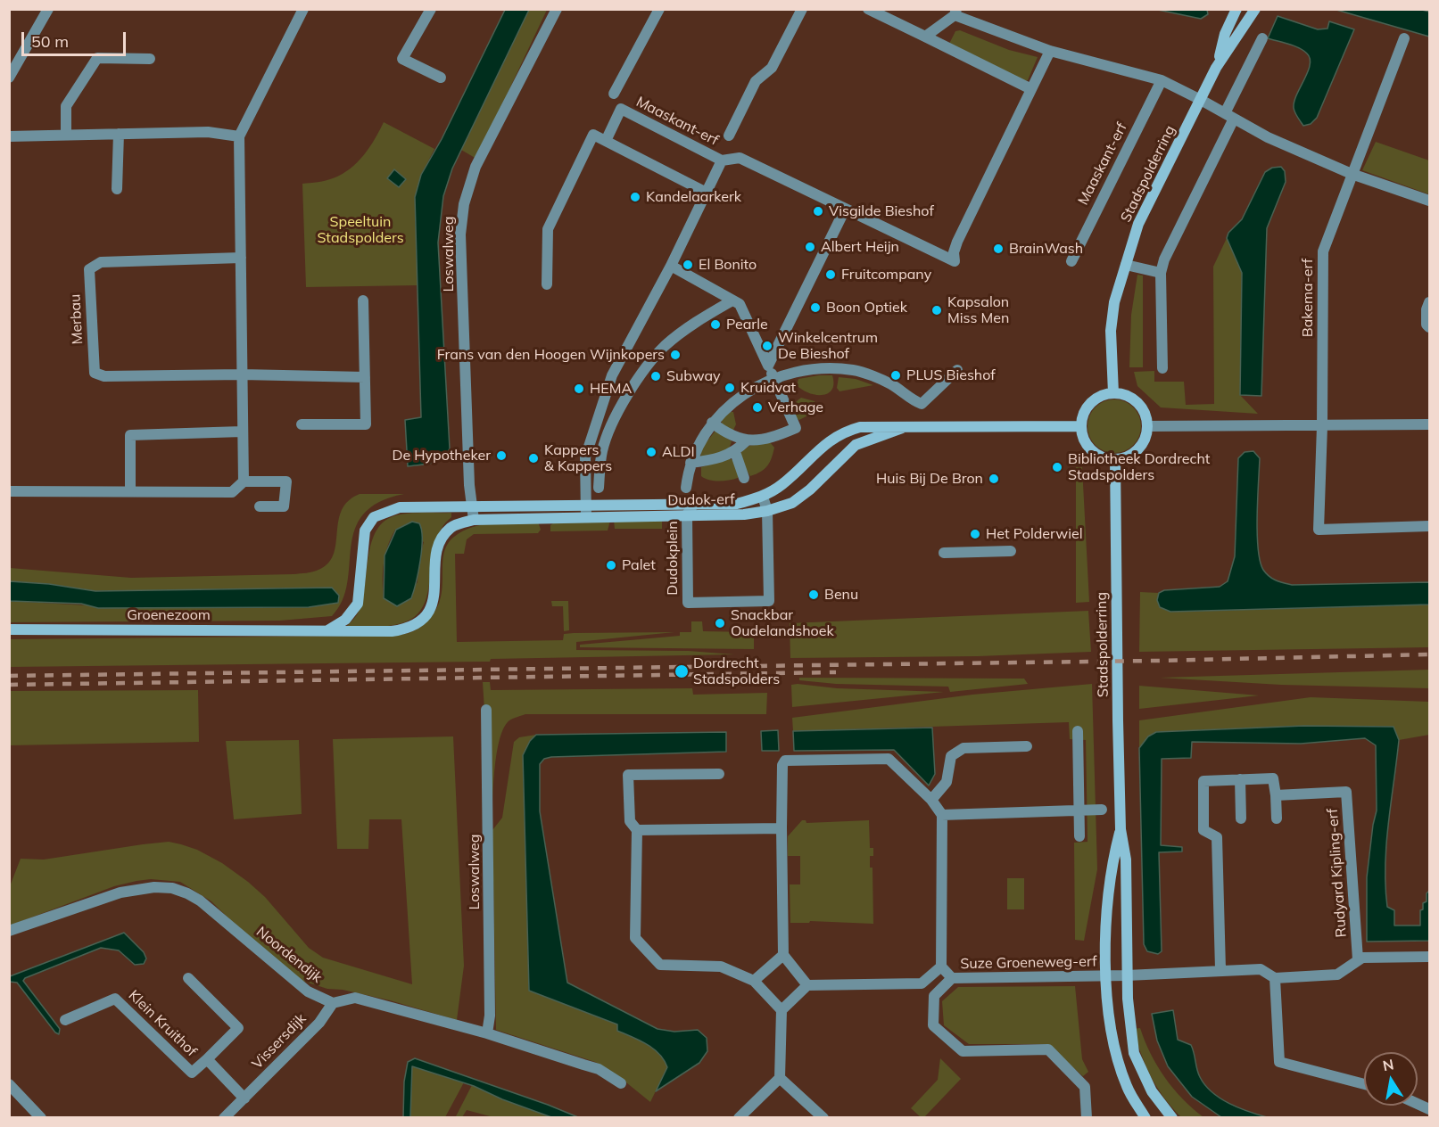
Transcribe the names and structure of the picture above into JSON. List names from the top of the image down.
{
  "streets": {
    "street": [
      "Maaskant-erf",
      "Stadspolderring",
      "Loswalweg",
      "Bakema-erf",
      "Merbau",
      "Dudok-erf",
      "Dudokplein",
      "Groenezoom",
      "Rudyard Kipling-erf",
      "Noordendijk",
      "Suze Groeneweg-erf",
      "Klein Kruithof",
      "Vissersdijk"
    ]
  },
  "crossings": [
    ["Stadspolderring", "Dudok-erf"],
    ["Stadspolderring", "Suze Groeneweg-erf"],
    ["Loswalweg", "Dudok-erf"],
    ["Loswalweg", "Groenezoom"],
    ["Dudok-erf", "Dudokplein"],
    ["Dudok-erf", "Groenezoom"],
    ["Noordendijk", "Vissersdijk"]
  ],
  "parks": ["Speeltuin Stadspolders"],
  "places": [
    "Kandelaarkerk",
    "Visgilde Bieshof",
    "Albert Heijn",
    "BrainWash",
    "El Bonito",
    "Fruitcompany",
    "Boon Optiek",
    "Kapsalon Miss Men",
    "Pearle",
    "Winkelcentrum De Bieshof",
    "Frans van den Hoogen Wijnkopers",
    "PLUS Bieshof",
    "Subway",
    "Kruidvat",
    "HEMA",
    "Verhage",
    "ALDI",
    "De Hypotheker",
    "Kappers & Kappers",
    "Bibliotheek Dordrecht Stadspolders",
    "Huis Bij De Bron",
    "Het Polderwiel",
    "Palet",
    "Benu",
    "Snackbar Oudelandshoek",
    "Dordrecht Stadspolders"
  ],
  "scale_bar": "50 m",
  "north": "top"
}
